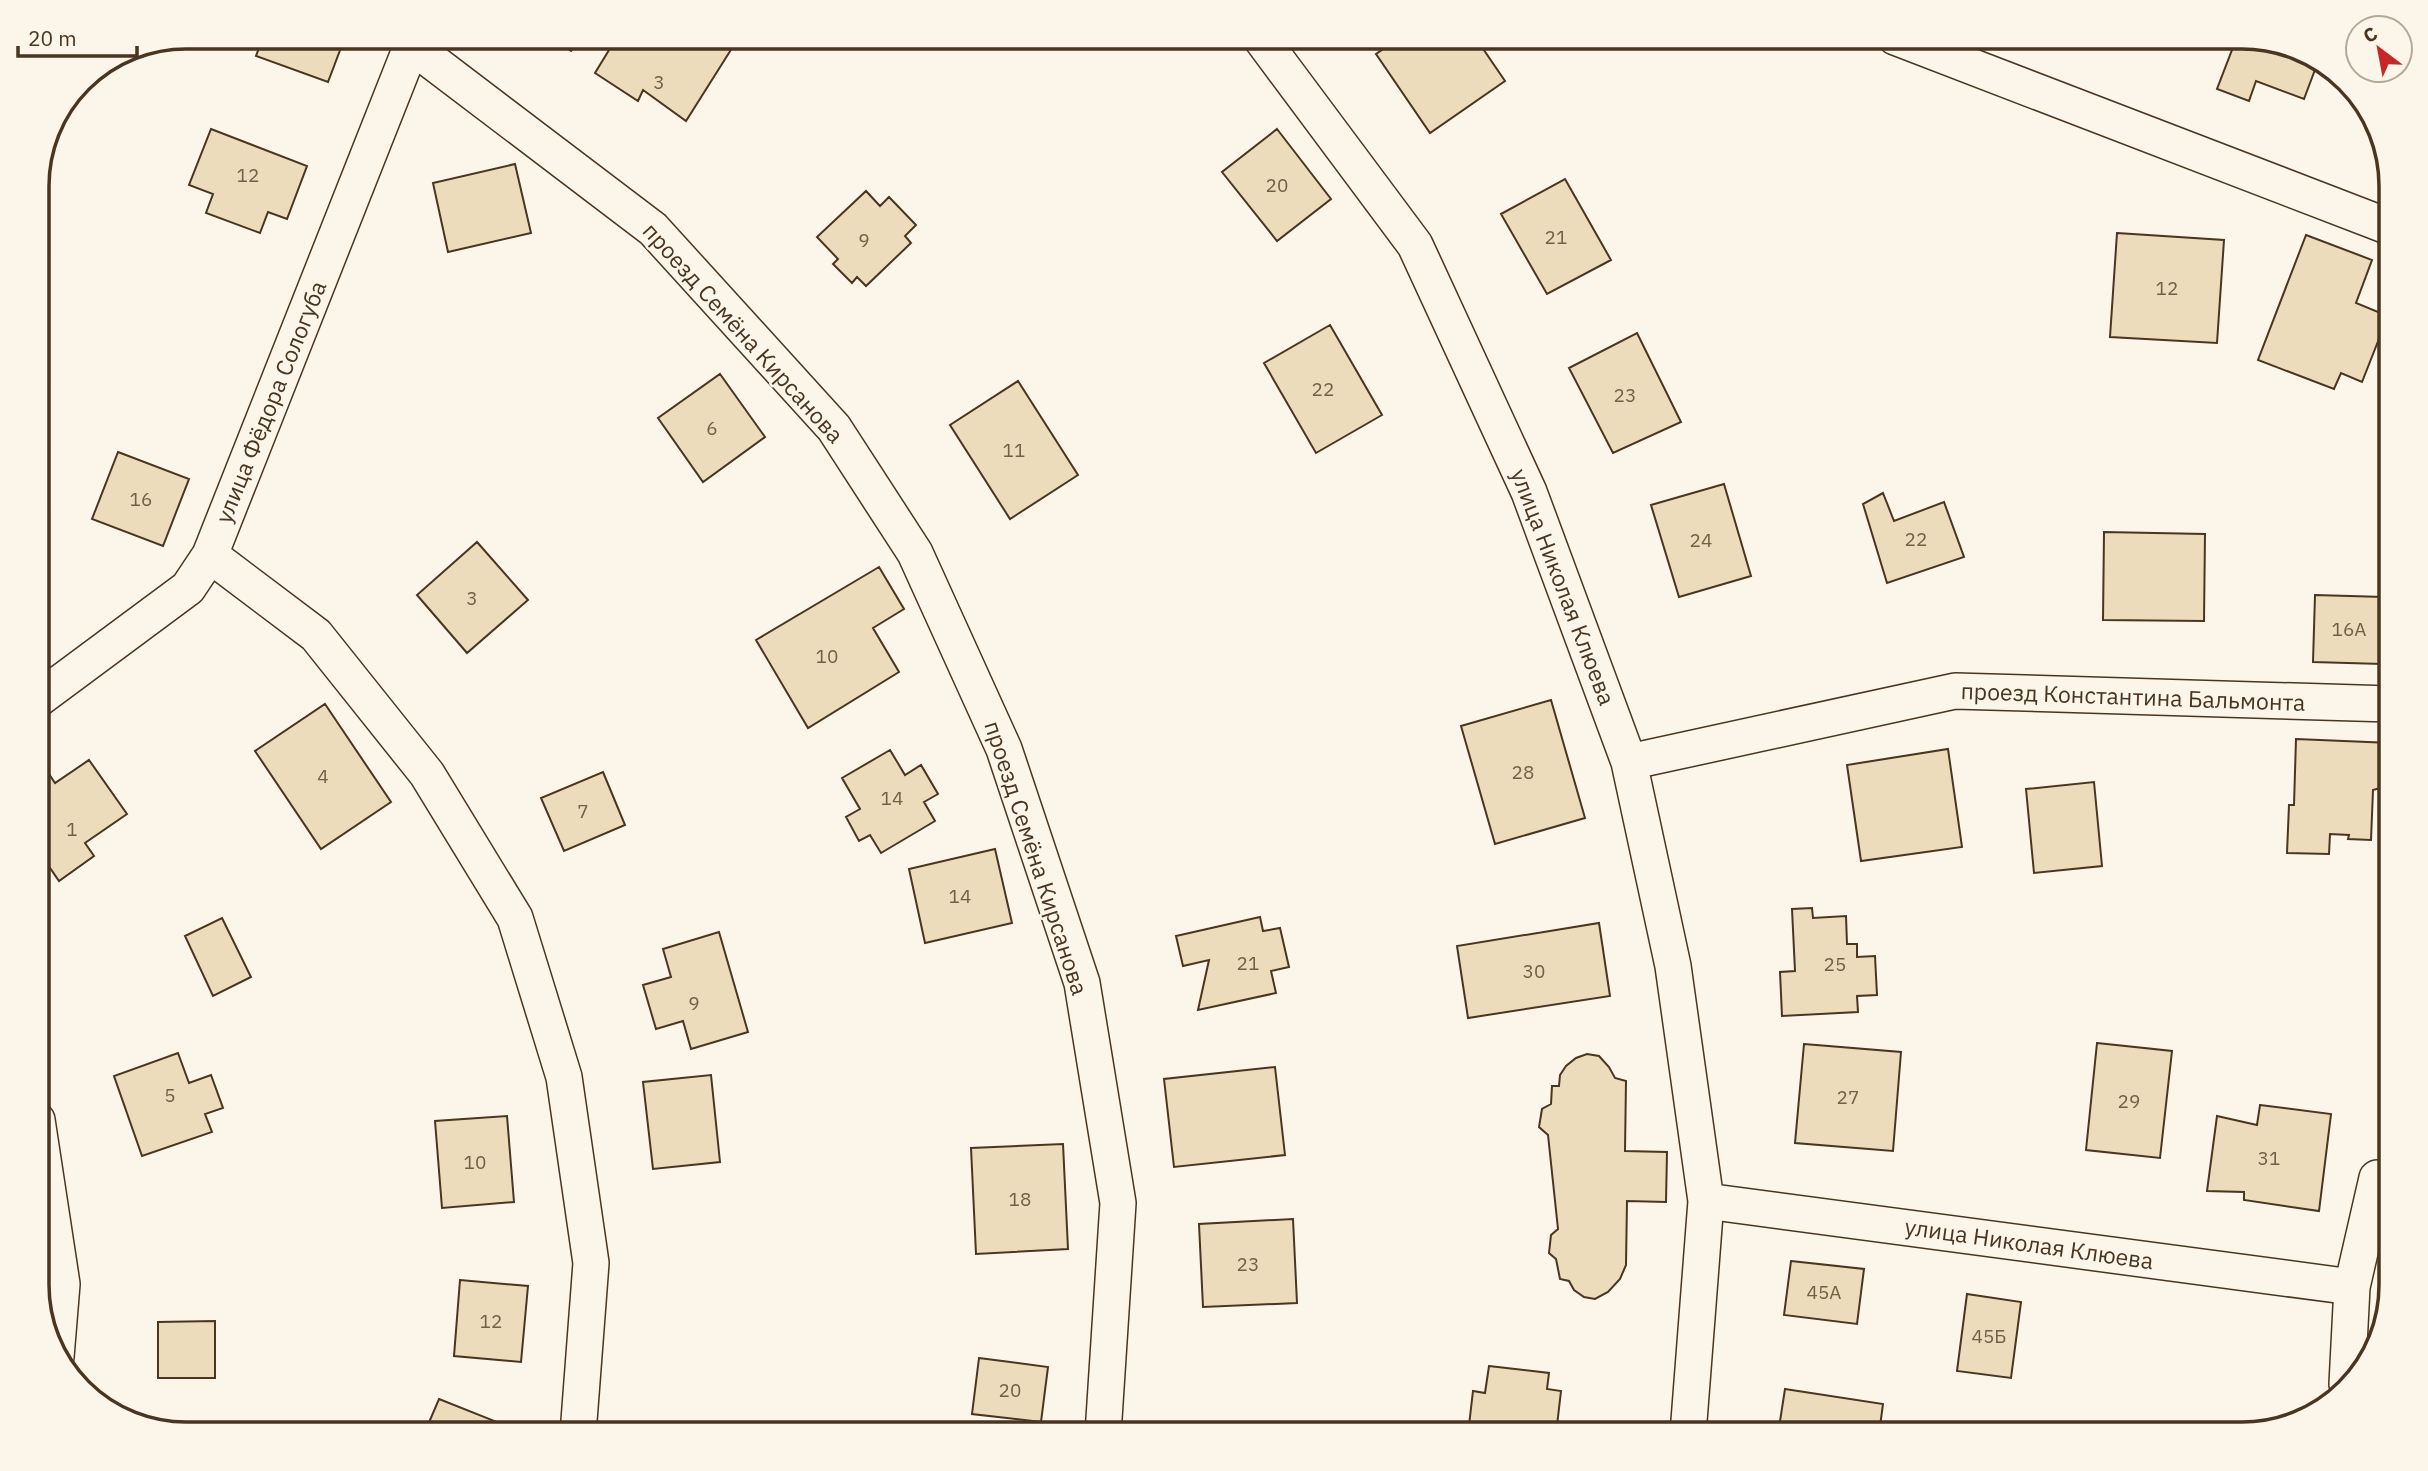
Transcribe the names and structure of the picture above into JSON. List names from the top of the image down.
{
  "streets": {
    "street": [
      "проезд Семёна Кирсанова",
      "улица Фёдора Сологуба",
      "улица Николая Клюева",
      "проезд Константина Бальмонта"
    ]
  },
  "crossings": [
    ["улица Николая Клюева", "проезд Константина Бальмонта"]
  ],
  "house_numbers": [
    "3",
    "12",
    "20",
    "21",
    "9",
    "12",
    "22",
    "23",
    "6",
    "11",
    "16",
    "22",
    "24",
    "3",
    "16А",
    "10",
    "28",
    "4",
    "14",
    "7",
    "1",
    "14",
    "21",
    "25",
    "30",
    "9",
    "5",
    "27",
    "29",
    "31",
    "10",
    "18",
    "23",
    "45А",
    "12",
    "45Б",
    "20"
  ],
  "scale_bar": "20 m",
  "north": "top left"
}
